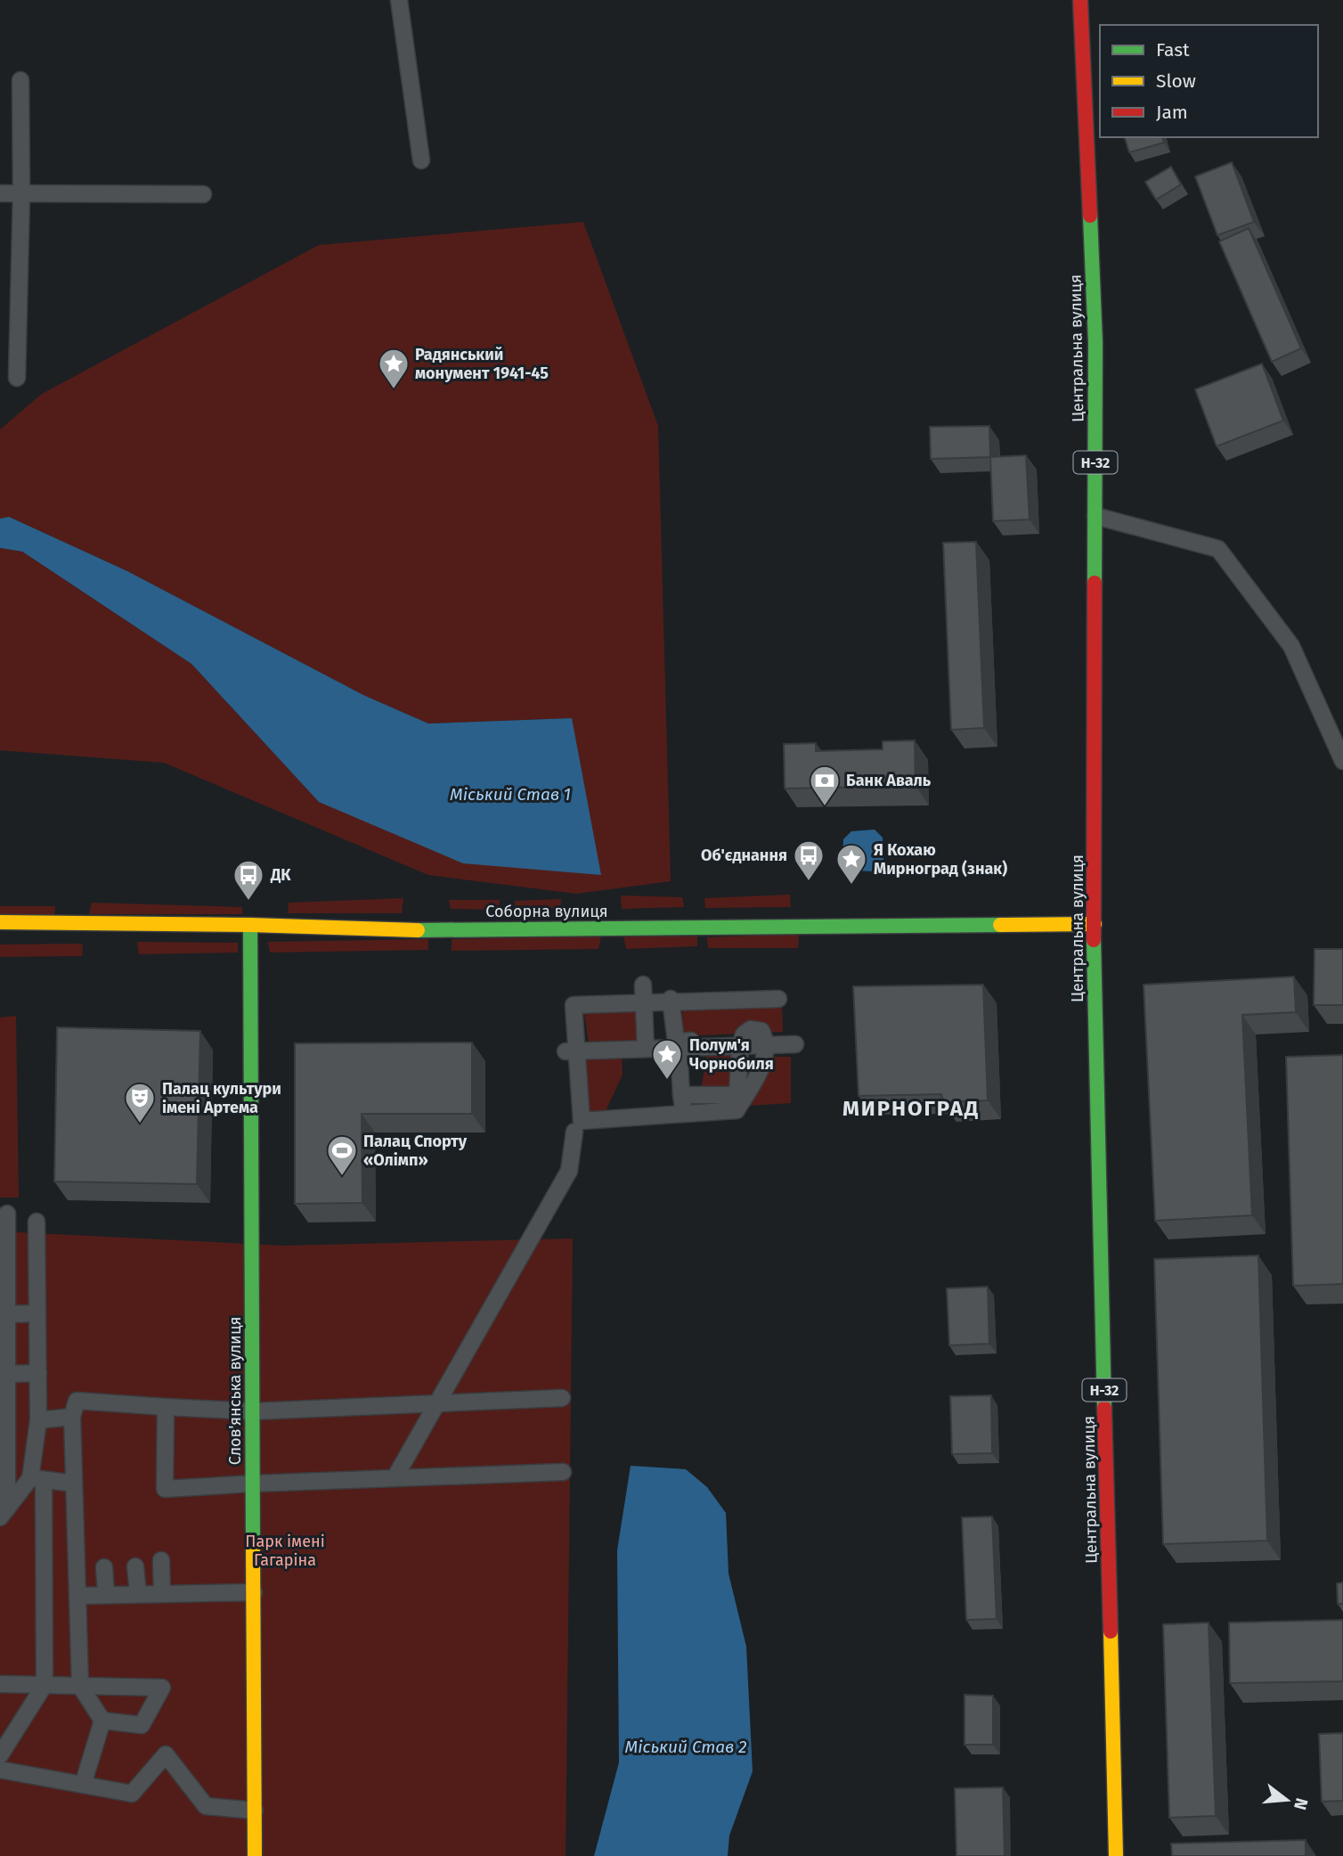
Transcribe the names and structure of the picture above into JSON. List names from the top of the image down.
{
  "streets": {
    "street": [
      "Центральна вулиця",
      "Н-32",
      "Соборна вулиця",
      "Слов'янська вулиця"
    ]
  },
  "crossings": [
    ["Центральна вулиця", "Соборна вулиця"],
    ["Соборна вулиця", "Слов'янська вулиця"]
  ],
  "districts": ["МИРНОГРАД"],
  "water": ["Міський Став 1", "Міський Став 2"],
  "parks": ["Парк імені Гагаріна"],
  "places": {
    "place": ["Радянський монумент 1941-45", "Я Кохаю Мирноград (знак)", "Полум'я Чорнобиля"],
    "bank": ["Банк Аваль"],
    "bus stop": ["Об'єднання", "ДК"],
    "theatre": ["Палац культури імені Артема"],
    "sports": ["Палац Спорту «Олімп»"]
  },
  "legend": ["Fast", "Slow", "Jam"],
  "north": "right"
}
